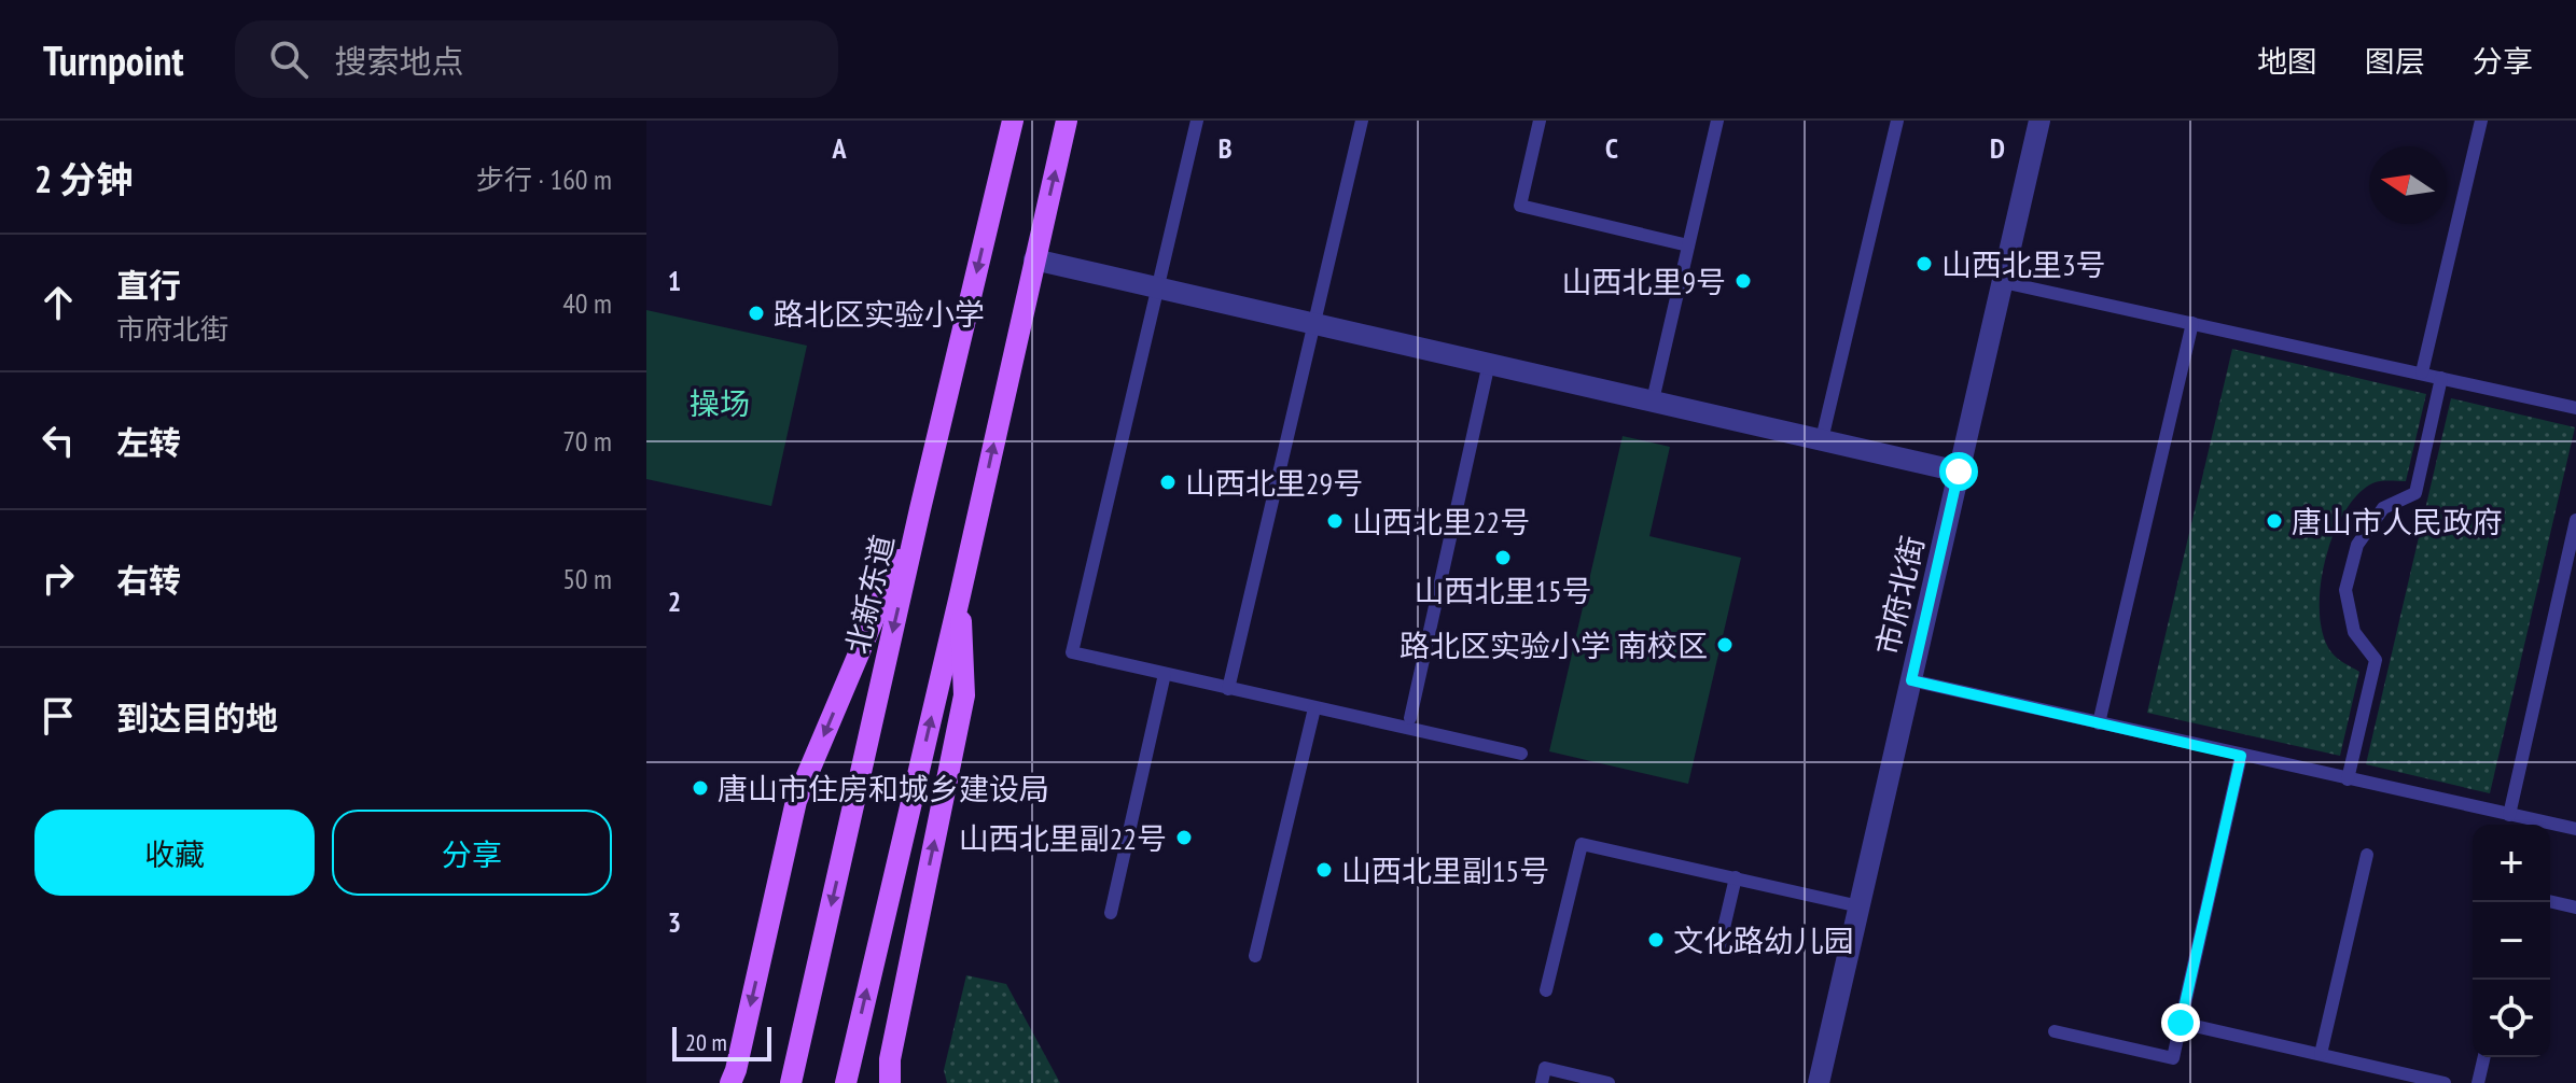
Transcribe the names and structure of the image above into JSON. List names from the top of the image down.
{
  "streets": {
    "main road": ["北新东道"],
    "street": ["市府北街"]
  },
  "parks": ["操场"],
  "places": [
    "山西北里3号",
    "山西北里9号",
    "路北区实验小学",
    "山西北里29号",
    "山西北里22号",
    "唐山市人民政府",
    "山西北里15号",
    "路北区实验小学 南校区",
    "唐山市住房和城乡建设局",
    "山西北里副22号",
    "山西北里副15号",
    "文化路幼儿园"
  ],
  "scale_bar": "20 m",
  "north": "left",
  "page": {
    "header": "Turnpoint",
    "search": "搜索地点",
    "nav": ["地图", "图层", "分享"],
    "heading": ["2 分钟", "步行 · 160 m"],
    "list": [
      ["直行", "市府北街", "40 m"],
      ["左转", "70 m"],
      ["右转", "50 m"],
      "到达目的地"
    ],
    "buttons": ["收藏", "分享"],
    "map_buttons": ["+", "−"],
    "scale": "20 m"
  },
  "grid": {
    "columns": [
      "A",
      "B",
      "C",
      "D"
    ],
    "rows": ["1", "2", "3"]
  }
}
